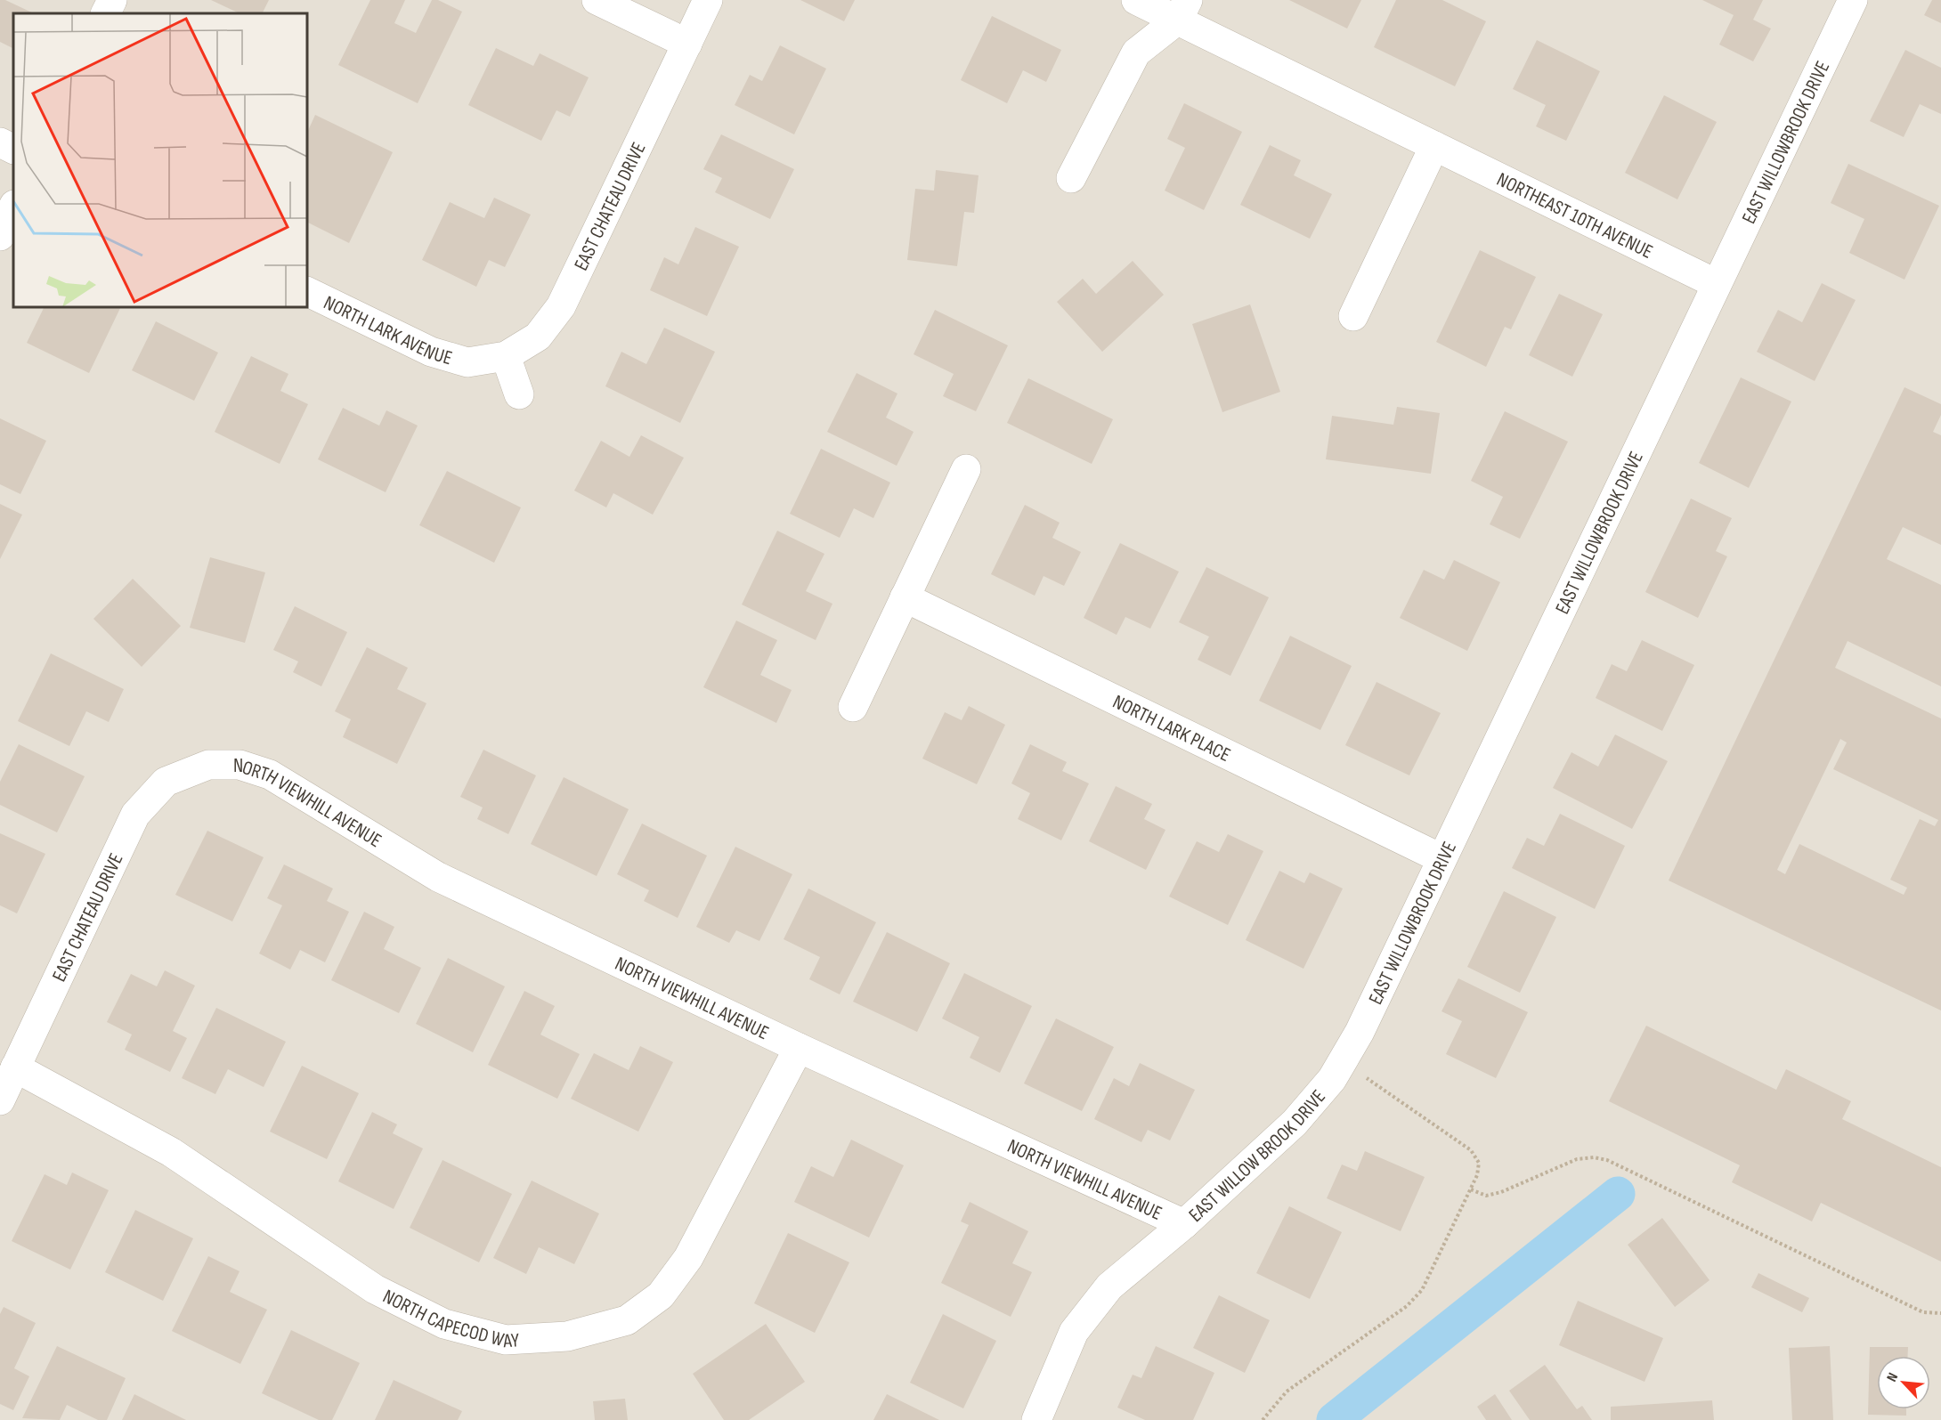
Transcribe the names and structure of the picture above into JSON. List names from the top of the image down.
{
  "streets": {
    "street": [
      "EAST WILLOWBROOK DRIVE",
      "EAST CHATEAU DRIVE",
      "NORTHEAST 10TH AVENUE",
      "NORTH LARK AVENUE",
      "NORTH LARK PLACE",
      "NORTH VIEWHILL AVENUE",
      "EAST WILLOW BROOK DRIVE",
      "NORTH CAPECOD WAY"
    ]
  },
  "crossings": [
    ["EAST WILLOWBROOK DRIVE", "NORTHEAST 10TH AVENUE"],
    ["EAST WILLOWBROOK DRIVE", "NORTH LARK PLACE"],
    ["EAST WILLOWBROOK DRIVE", "EAST WILLOW BROOK DRIVE"],
    ["EAST CHATEAU DRIVE", "NORTH LARK AVENUE"],
    ["EAST CHATEAU DRIVE", "NORTH VIEWHILL AVENUE"],
    ["EAST CHATEAU DRIVE", "NORTH CAPECOD WAY"],
    ["NORTH VIEWHILL AVENUE", "EAST WILLOW BROOK DRIVE"],
    ["NORTH VIEWHILL AVENUE", "NORTH CAPECOD WAY"]
  ],
  "north": "top left"
}
